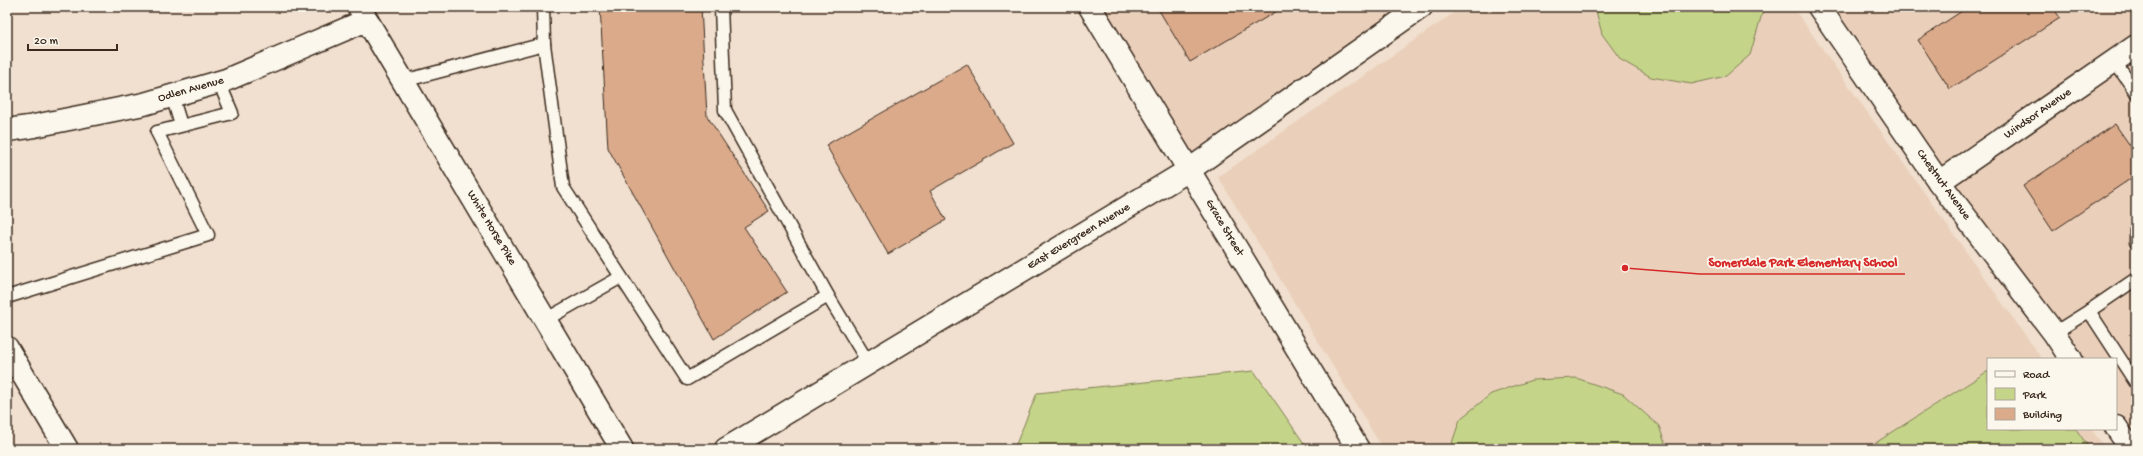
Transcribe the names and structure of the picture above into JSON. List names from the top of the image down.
{
  "streets": {
    "main road": [
      "Odlen Avenue",
      "Windsor Avenue",
      "Chestnut Avenue",
      "White Horse Pike",
      "Grace Street",
      "East Evergreen Avenue"
    ]
  },
  "crossings": [
    ["Odlen Avenue", "White Horse Pike"],
    ["Windsor Avenue", "Chestnut Avenue"],
    ["Grace Street", "East Evergreen Avenue"]
  ],
  "places": ["Somerdale Park Elementary School"],
  "legend": ["Road", "Park", "Building"],
  "scale_bar": "20 m"
}
